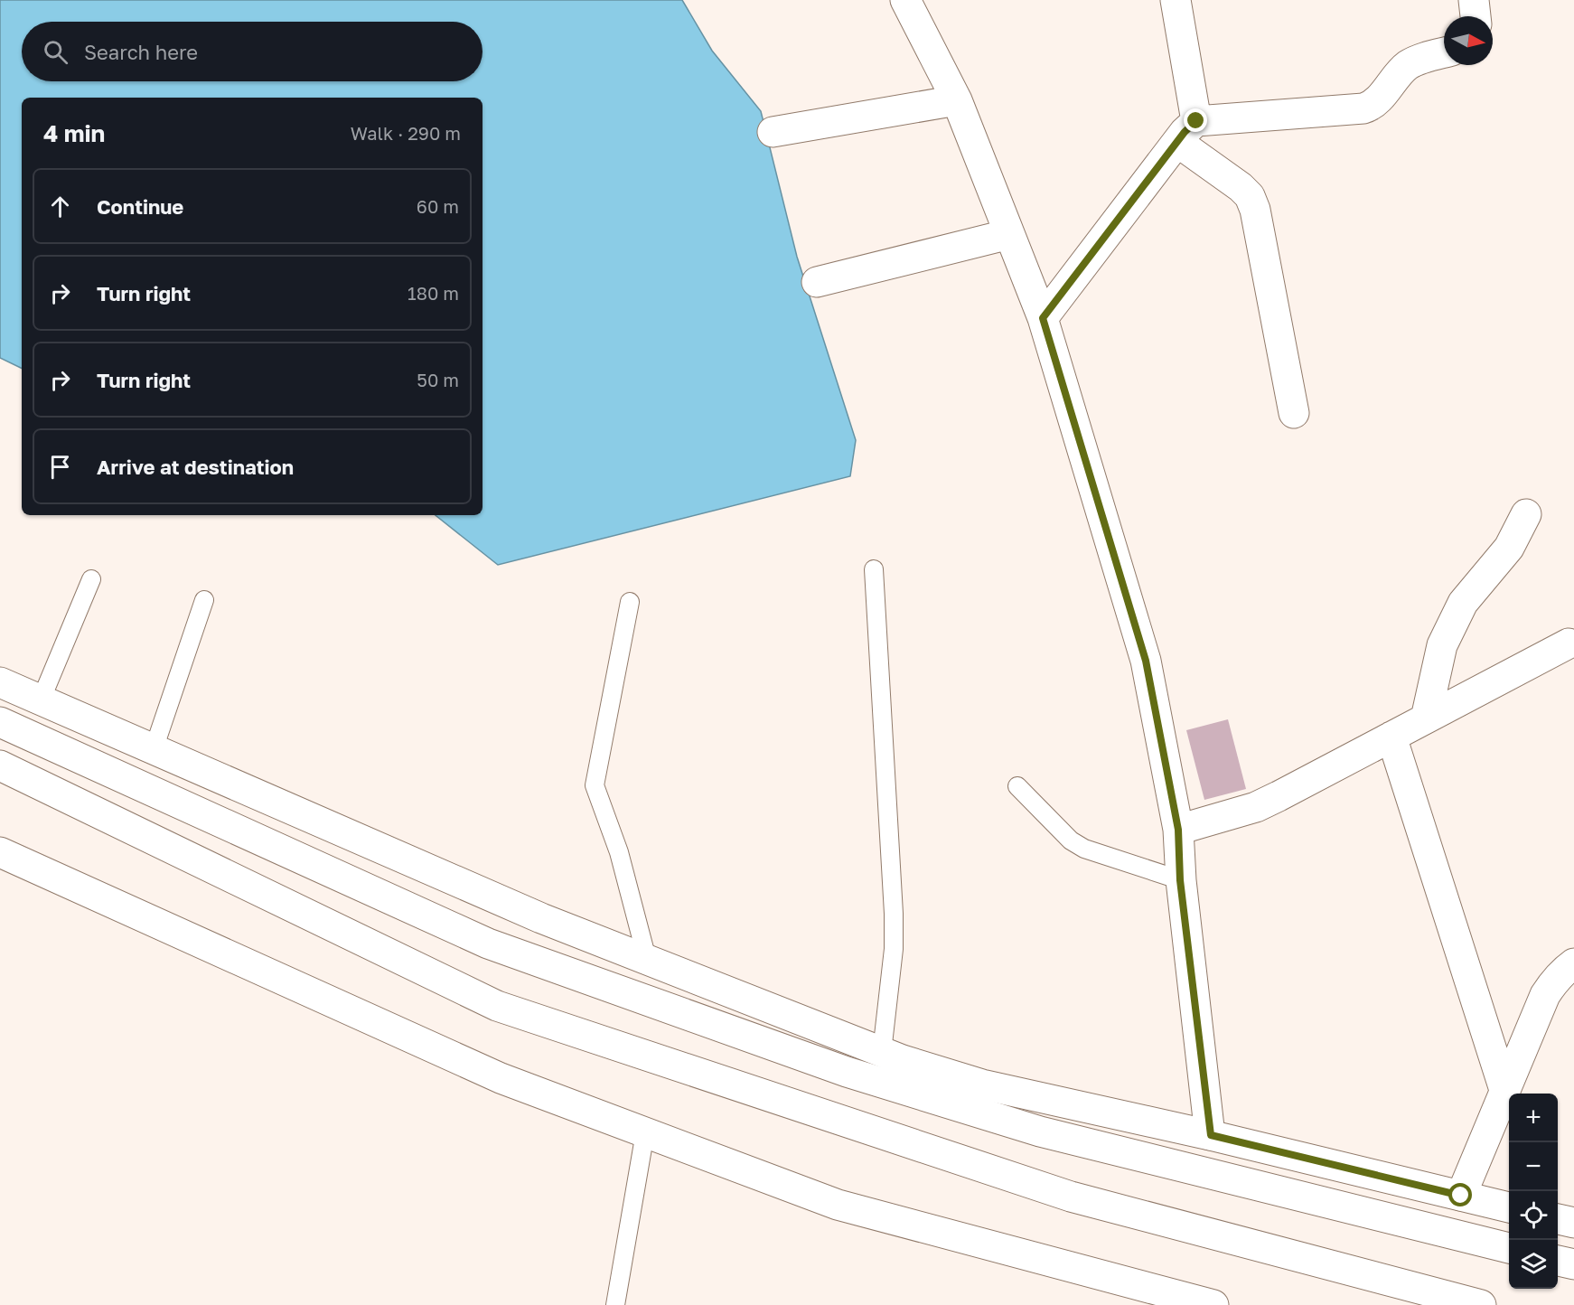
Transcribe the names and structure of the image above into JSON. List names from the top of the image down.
{
  "north": "right",
  "page": {
    "search": "Search here",
    "heading": ["4 min", "Walk · 290 m"],
    "list": [
      ["Continue", "60 m"],
      ["Turn right", "180 m"],
      ["Turn right", "50 m"],
      "Arrive at destination"
    ],
    "map_buttons": ["+", "−"]
  }
}
